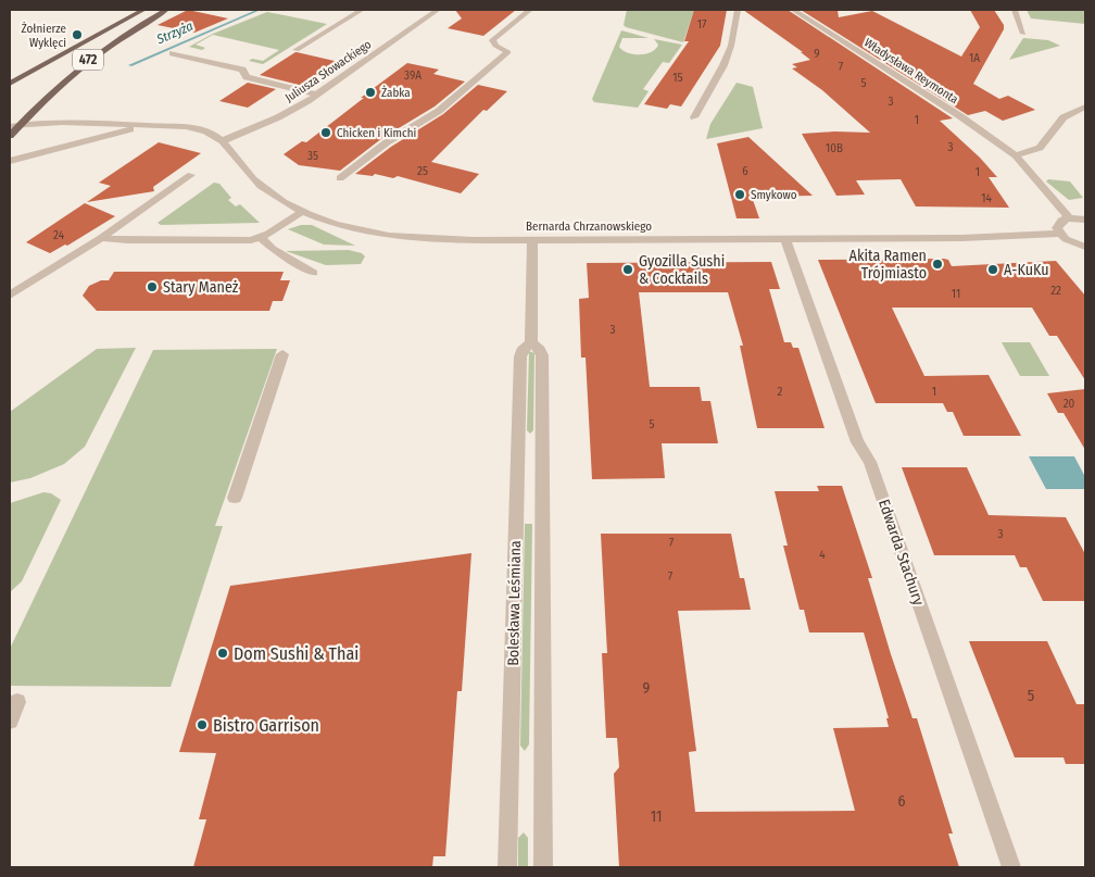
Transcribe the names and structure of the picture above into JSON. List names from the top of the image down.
{
  "streets": {
    "main road": ["472"],
    "street": [
      "Juliusza Słowackiego",
      "Władysława Reymonta",
      "Bernarda Chrzanowskiego",
      "Edwarda Stachury",
      "Bolesława Leśmiana"
    ]
  },
  "crossings": [
    ["Juliusza Słowackiego", "Bernarda Chrzanowskiego"],
    ["Bernarda Chrzanowskiego", "Edwarda Stachury"],
    ["Bernarda Chrzanowskiego", "Bolesława Leśmiana"]
  ],
  "water": ["Strzyża"],
  "places": [
    "Żołnierze Wyklęci",
    "Żabka",
    "Chicken i Kimchi",
    "Smykowo",
    "Akita Ramen Trójmiasto",
    "Gyozilla Sushi & Cocktails",
    "A-KuKu",
    "Stary Maneż",
    "Dom Sushi & Thai",
    "Bistro Garrison"
  ],
  "house_numbers": [
    "17",
    "9",
    "1A",
    "7",
    "39A",
    "15",
    "5",
    "3",
    "1",
    "3",
    "10B",
    "35",
    "25",
    "6",
    "1",
    "14",
    "24",
    "22",
    "11",
    "3",
    "2",
    "1",
    "20",
    "5",
    "3",
    "7",
    "4",
    "7",
    "9",
    "5",
    "6",
    "11"
  ]
}
